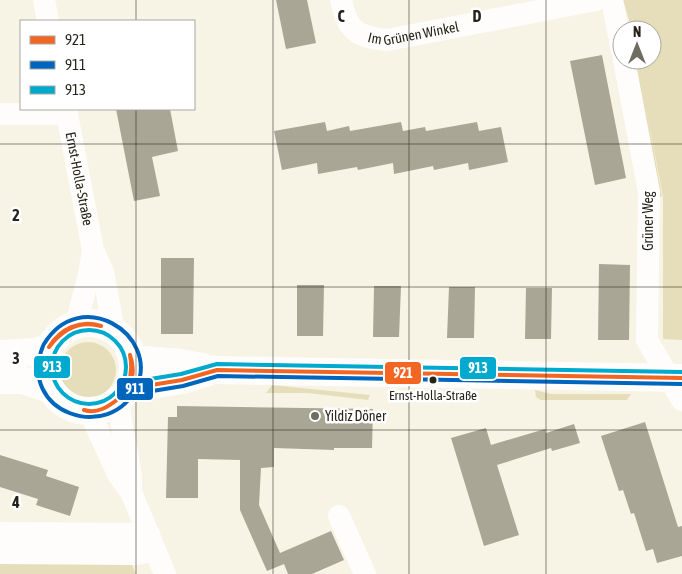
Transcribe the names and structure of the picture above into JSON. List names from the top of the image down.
{
  "streets": {
    "street": ["Im Grünen Winkel", "Ernst-Holla-Straße", "Grüner Weg"]
  },
  "places": ["Ernst-Holla-Straße", "Yildiz Döner"],
  "lines": ["transit line 911", "transit line 921", "transit line 913"],
  "legend": ["921", "911", "913"],
  "north": "top",
  "grid": {
    "columns": ["C", "D"],
    "rows": ["2", "3", "4"]
  }
}
